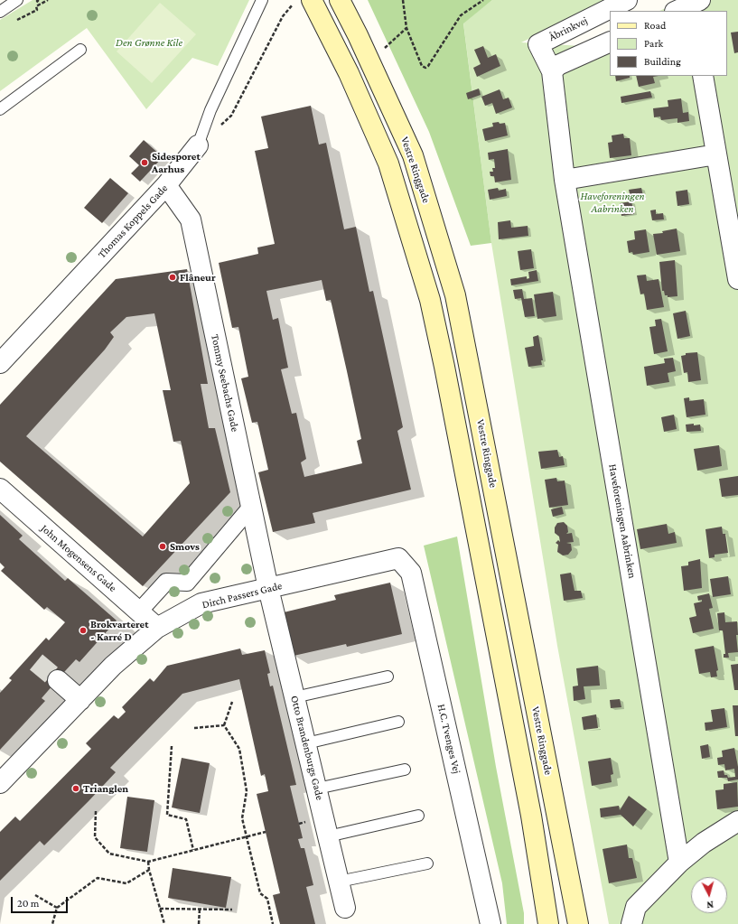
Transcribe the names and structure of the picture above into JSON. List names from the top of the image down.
{
  "streets": {
    "main road": ["Vestre Ringgade"],
    "street": [
      "Åbrinkvej",
      "Thomas Koppels Gade",
      "Tommy Seebachs Gade",
      "Haveforeningen Aabrinken",
      "John Mogensens Gade",
      "Dirch Passers Gade",
      "H.C. Tvenges Vej",
      "Otto Brandenburgs Gade"
    ]
  },
  "crossings": [
    ["Åbrinkvej", "Haveforeningen Aabrinken"],
    ["Thomas Koppels Gade", "Tommy Seebachs Gade"],
    ["Tommy Seebachs Gade", "Dirch Passers Gade"],
    ["Tommy Seebachs Gade", "Otto Brandenburgs Gade"],
    ["John Mogensens Gade", "Dirch Passers Gade"],
    ["Dirch Passers Gade", "H.C. Tvenges Vej"],
    ["Dirch Passers Gade", "Otto Brandenburgs Gade"]
  ],
  "parks": ["Den Grønne Kile", "Haveforeningen Aabrinken"],
  "places": [
    "Sidesporet Aarhus",
    "Flâneur",
    "Smovs",
    "Brokvarteret - Karré D",
    "Trianglen"
  ],
  "legend": ["Road", "Park", "Building"],
  "scale_bar": "20 m",
  "north": "bottom"
}
